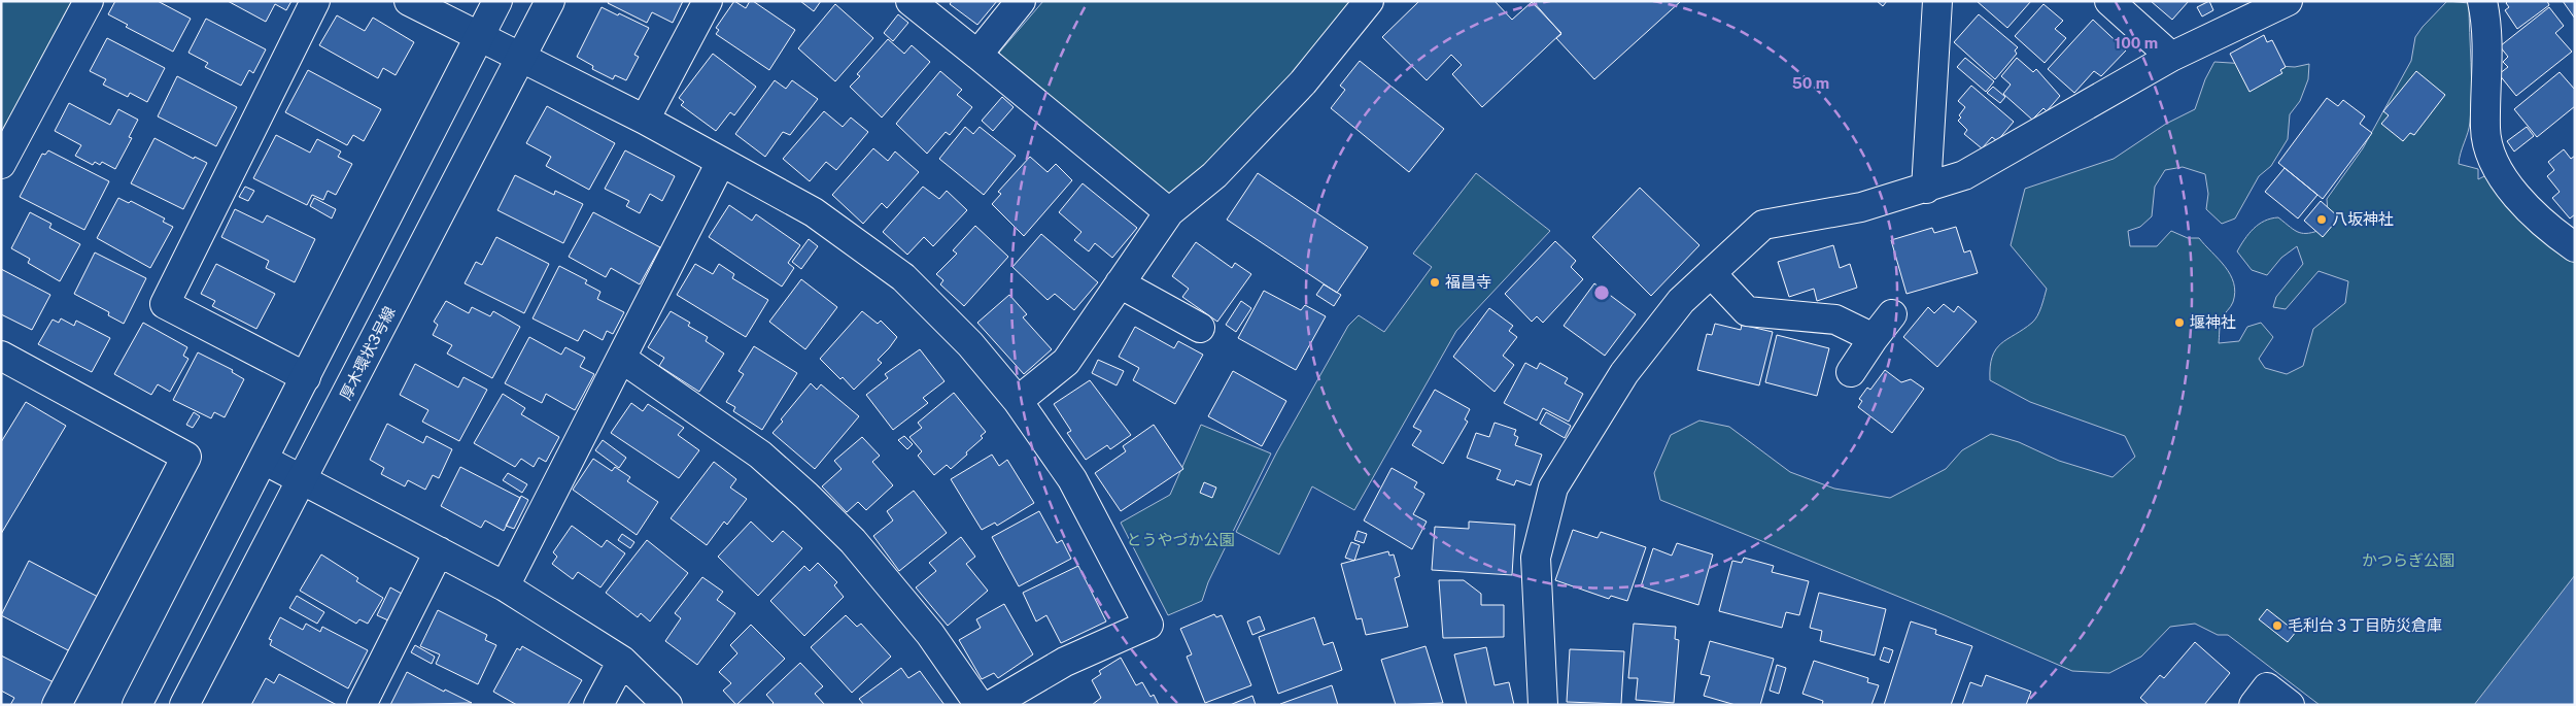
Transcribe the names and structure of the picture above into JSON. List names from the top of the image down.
{
  "streets": {
    "street": ["厚木環状3号線"]
  },
  "parks": ["とうやづか公園", "かつらぎ公園"],
  "places": [
    "八坂神社",
    "福昌寺",
    "堰神社",
    "毛利台３丁目防災倉庫"
  ],
  "rings": ["100 m", "50 m"]
}
